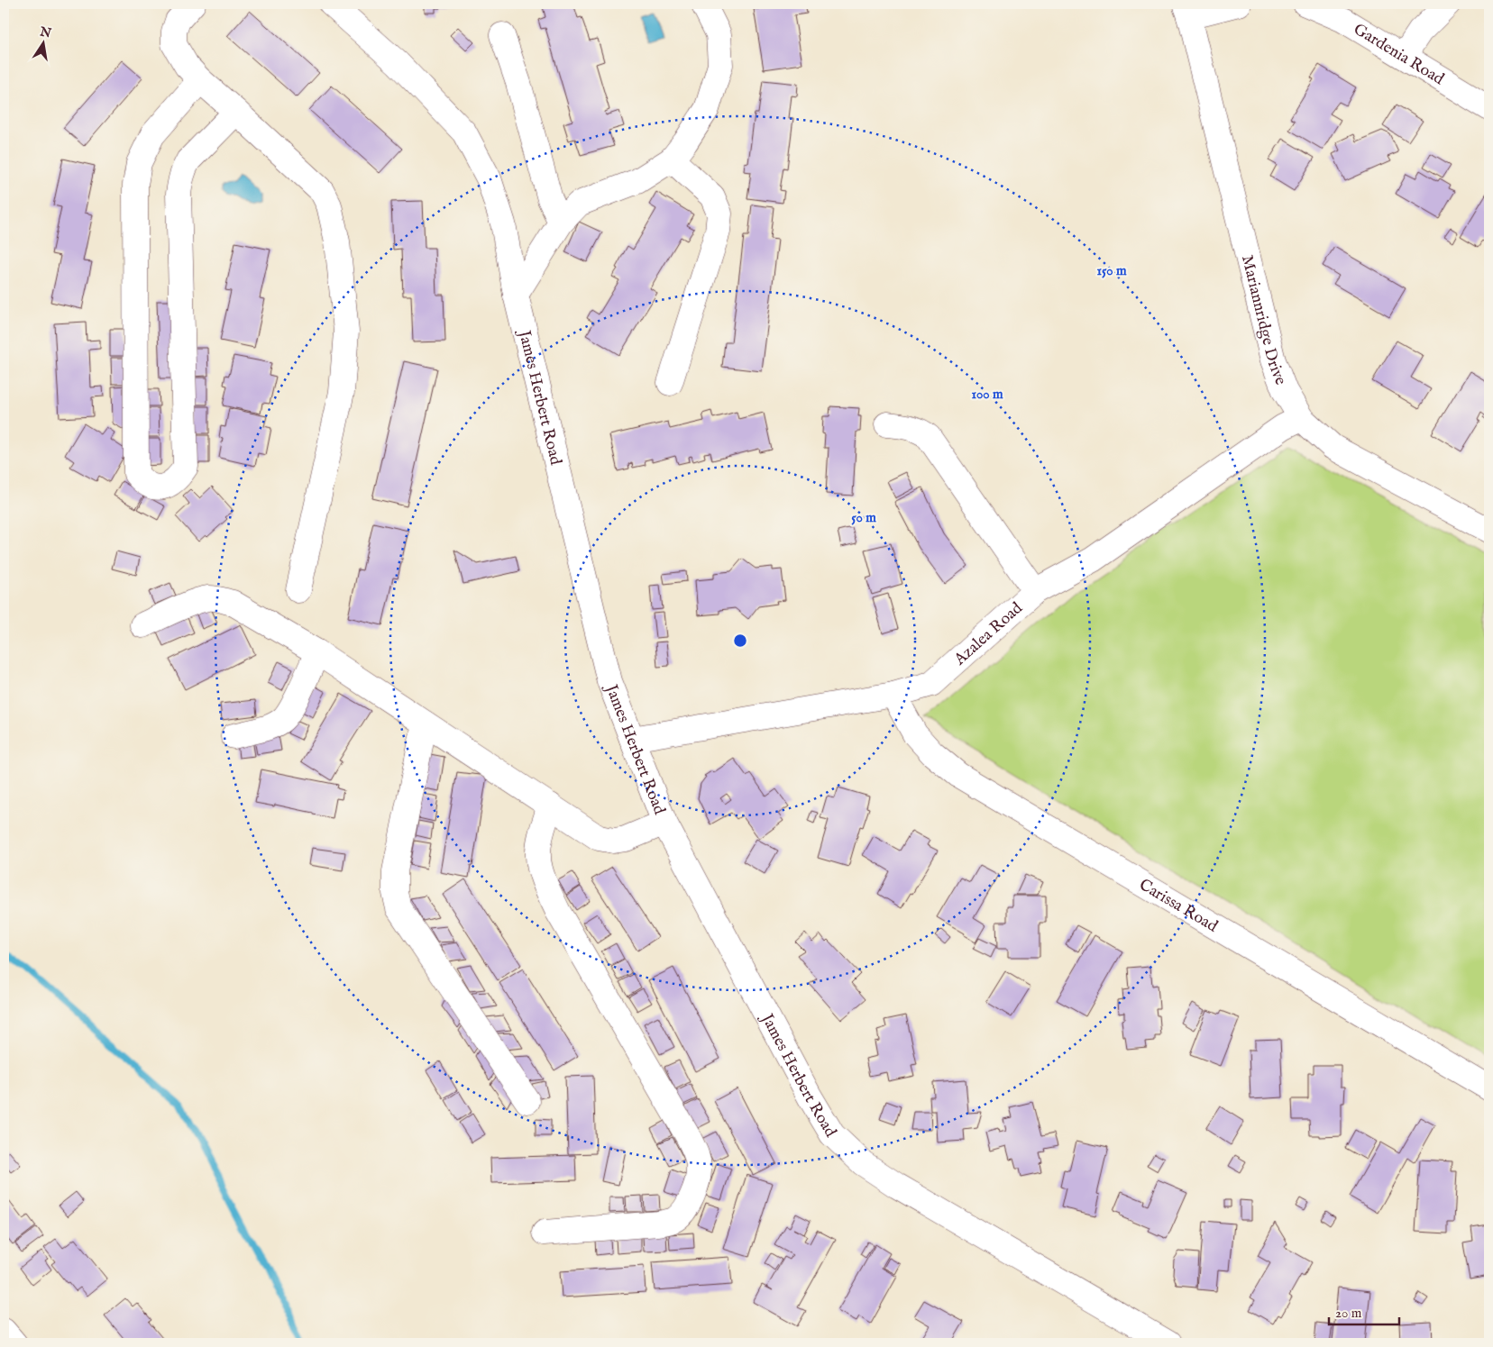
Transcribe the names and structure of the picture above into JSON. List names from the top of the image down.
{
  "streets": {
    "street": [
      "Gardenia Road",
      "Mariannridge Drive",
      "James Herbert Road",
      "Azalea Road",
      "Carissa Road"
    ]
  },
  "crossings": [
    ["Mariannridge Drive", "Azalea Road"],
    ["James Herbert Road", "Azalea Road"],
    ["Azalea Road", "Carissa Road"]
  ],
  "scale_bar": "20 m",
  "north": "top",
  "rings": ["150 m", "100 m", "50 m"]
}
